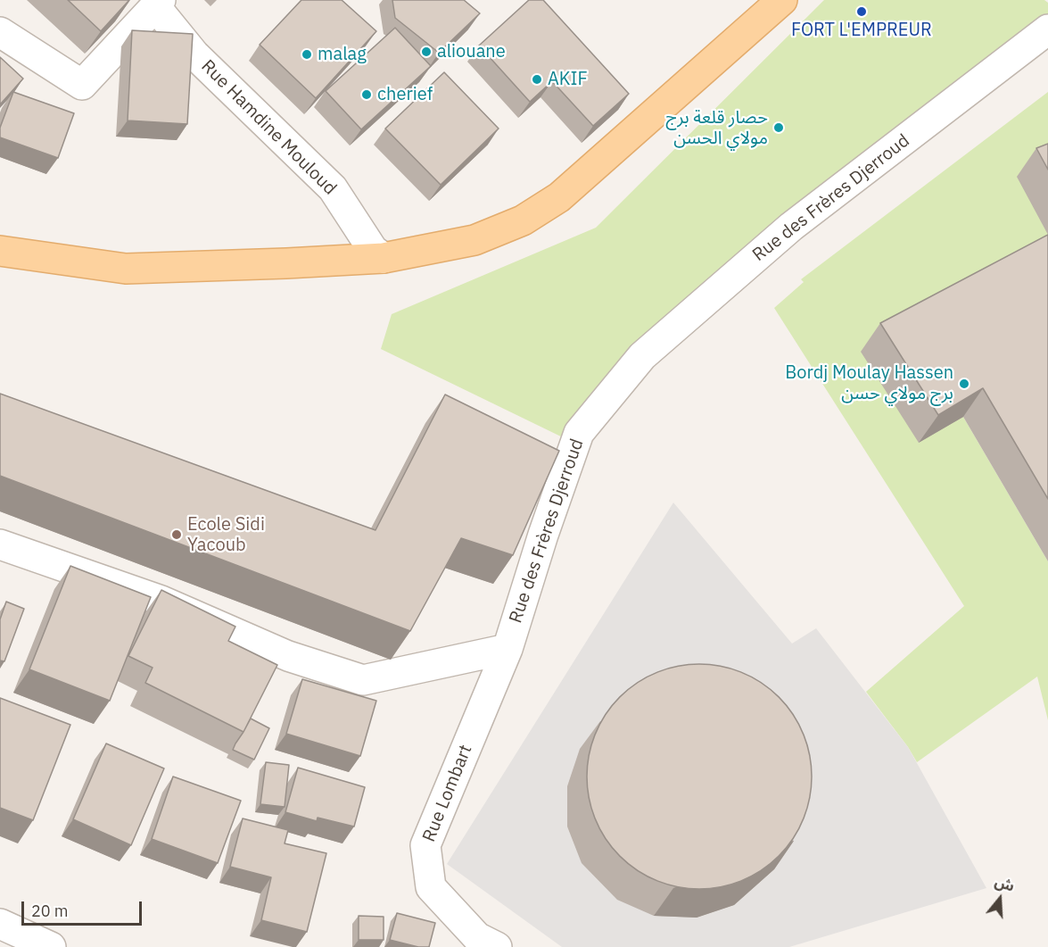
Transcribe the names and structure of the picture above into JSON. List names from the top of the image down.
{
  "streets": {
    "street": ["Rue Hamdine Mouloud", "Rue des Frères Djerroud", "Rue Lombart"]
  },
  "crossings": [
    ["Rue des Frères Djerroud", "Rue Lombart"]
  ],
  "places": [
    "FORT L'EMPREUR",
    "aliouane",
    "malag",
    "AKIF",
    "cherief",
    "حصار قلعة برج مولاي الحسن",
    "Bordj Moulay Hassen برج مولاي حسن",
    "Ecole Sidi Yacoub"
  ],
  "scale_bar": "20 m",
  "north": "top"
}
